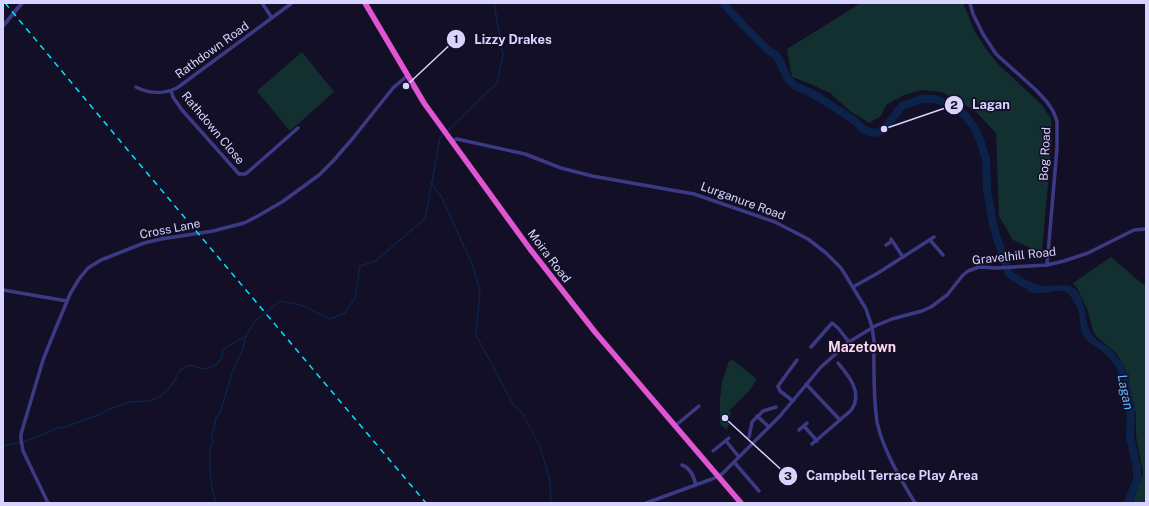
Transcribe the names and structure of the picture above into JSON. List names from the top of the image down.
{
  "streets": {
    "highway": ["Moira Road"],
    "street": [
      "Rathdown Road",
      "Rathdown Close",
      "Bog Road",
      "Lurganure Road",
      "Cross Lane",
      "Gravelhill Road"
    ]
  },
  "crossings": [
    ["Rathdown Road", "Rathdown Close"],
    ["Bog Road", "Gravelhill Road"],
    ["Lurganure Road", "Moira Road"],
    ["Lurganure Road", "Gravelhill Road"],
    ["Cross Lane", "Moira Road"],
    ["Moira Road", "Gravelhill Road"]
  ],
  "districts": ["Mazetown"],
  "water": ["Lagan"],
  "places": ["Lizzy Drakes", "Lagan", "Campbell Terrace Play Area"]
}
